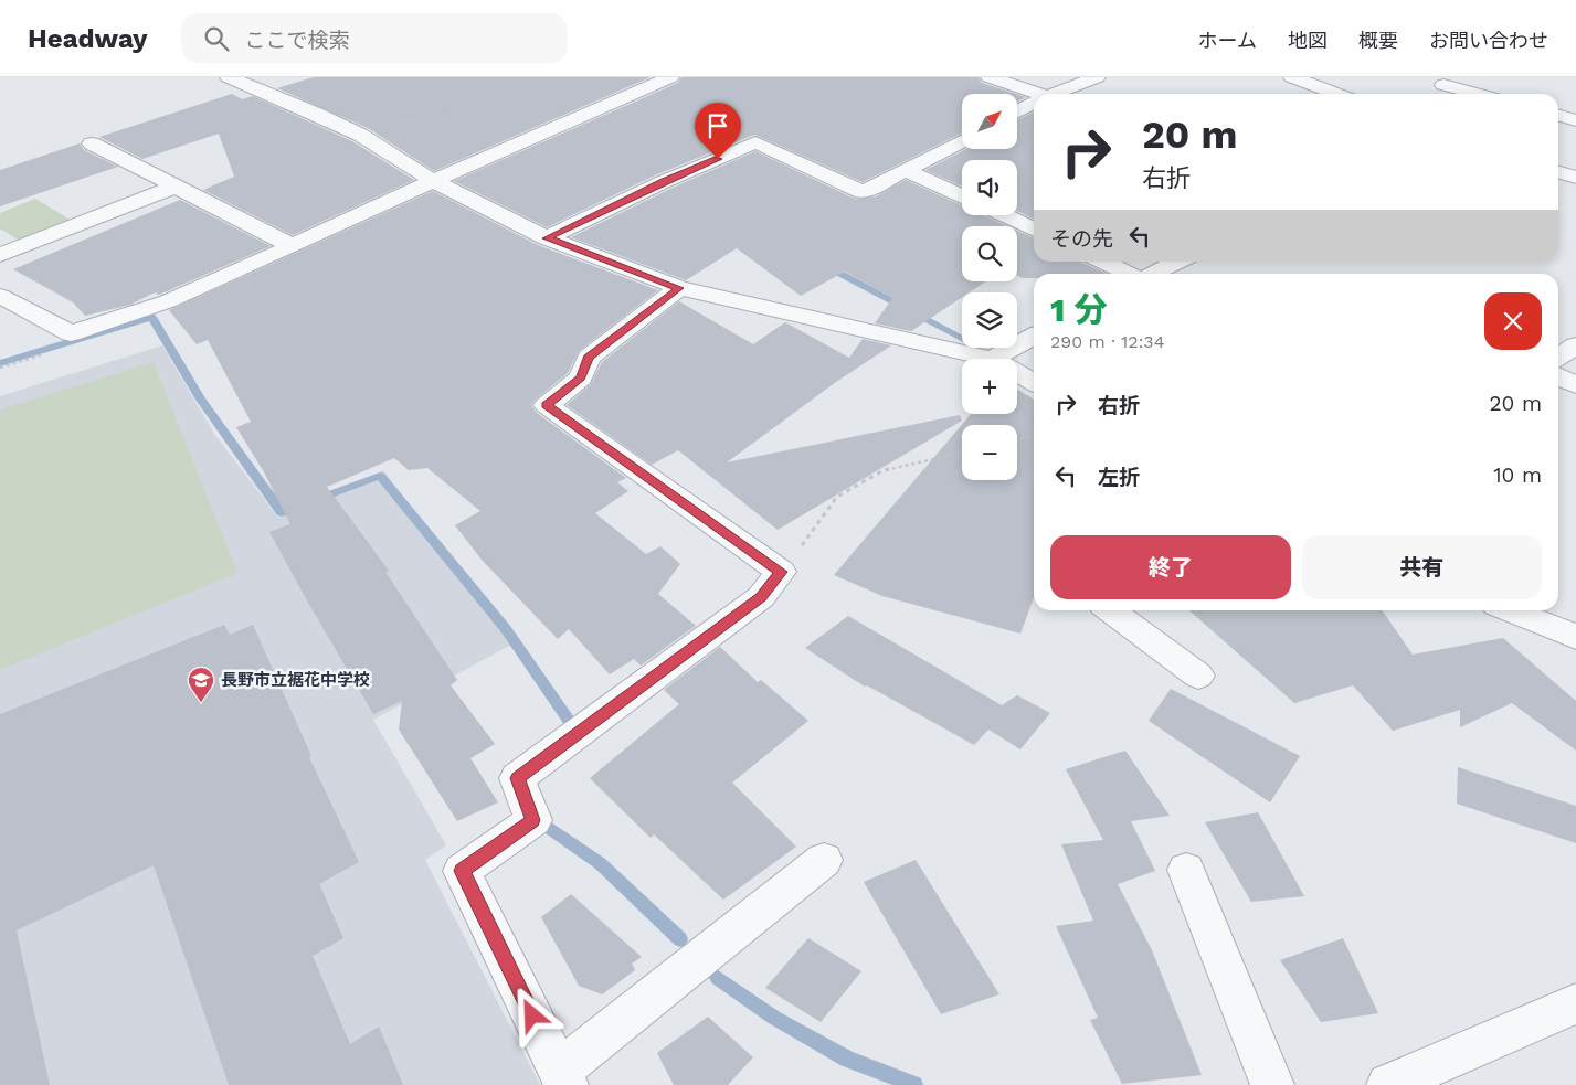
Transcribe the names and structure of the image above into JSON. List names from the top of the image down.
{
  "places": {
    "school or university": ["長野市立裾花中学校"]
  },
  "north": "top right",
  "page": {
    "header": "Headway",
    "search": "ここで検索",
    "nav": [
      "ホーム",
      "地図",
      "概要",
      "お問い合わせ"
    ],
    "map_buttons": ["+", "−"],
    "turn": ["20 m", "右折"],
    "then": "その先",
    "heading": ["1 分", "290 m · 12:34"],
    "list": [
      {
        "name": "右折",
        "value": "20 m"
      },
      {
        "name": "左折",
        "value": "10 m"
      }
    ],
    "buttons": ["終了", "共有"]
  }
}
